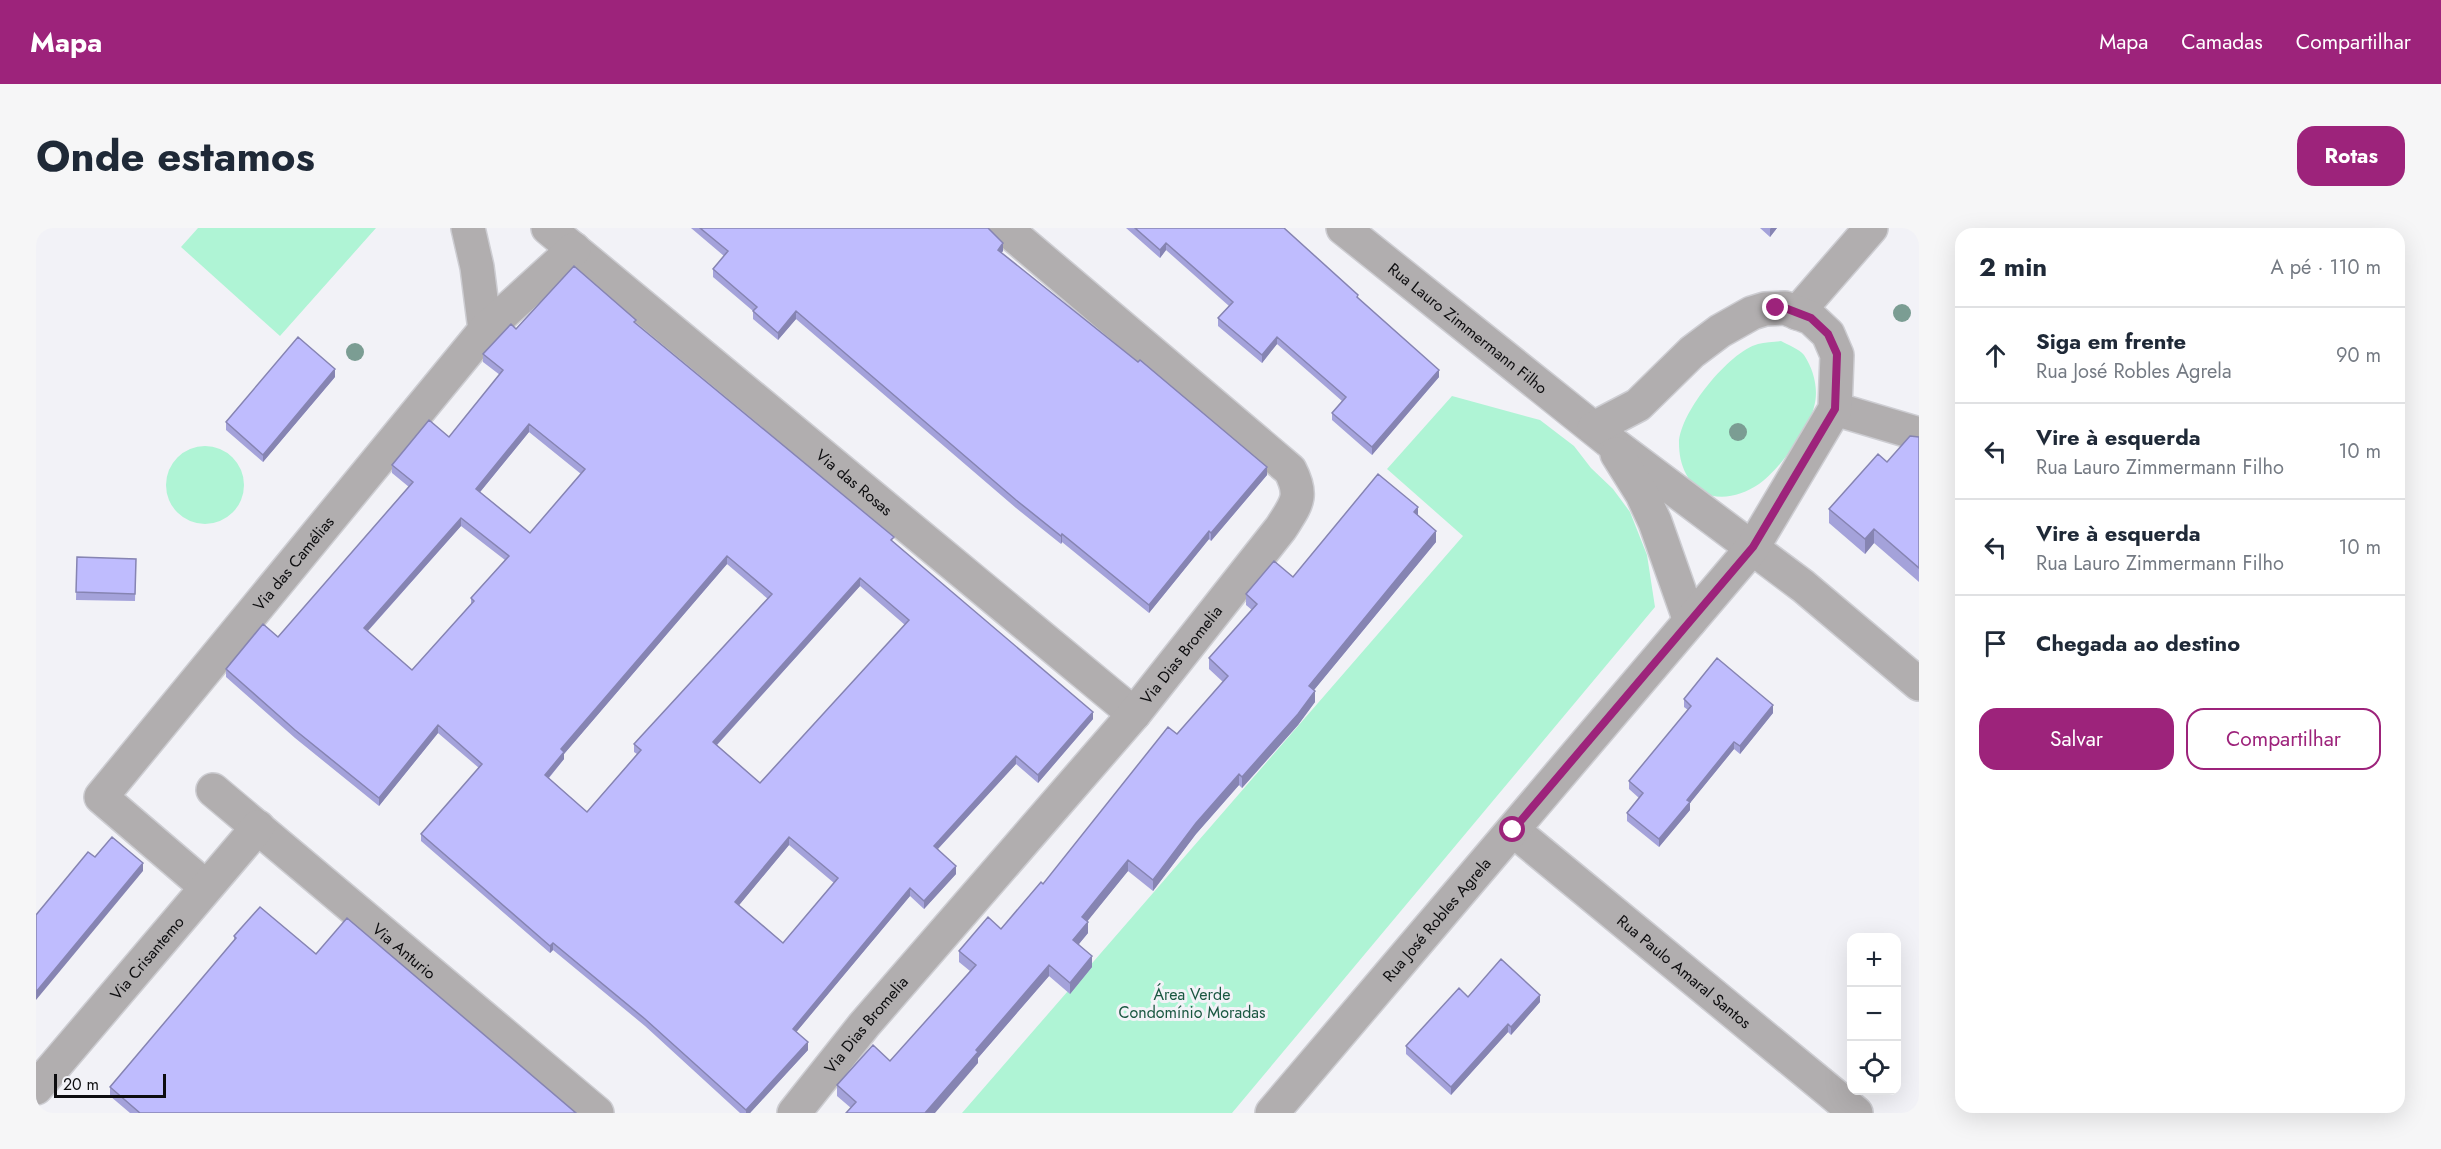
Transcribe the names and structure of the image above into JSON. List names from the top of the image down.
{
  "streets": {
    "street": [
      "Rua Lauro Zimmermann Filho",
      "Via das Rosas",
      "Via das Camélias",
      "Via Dias Bromelia",
      "Rua José Robles Agrela",
      "Via Anturio",
      "Via Crisantemo",
      "Rua Paulo Amaral Santos"
    ]
  },
  "crossings": [
    ["Rua Lauro Zimmermann Filho", "Rua José Robles Agrela"],
    ["Via das Rosas", "Via das Camélias"],
    ["Via das Rosas", "Via Dias Bromelia"],
    ["Via das Camélias", "Via Crisantemo"],
    ["Rua José Robles Agrela", "Rua Paulo Amaral Santos"],
    ["Via Anturio", "Via Crisantemo"]
  ],
  "parks": ["Área Verde Condomínio Moradas"],
  "scale_bar": "20 m",
  "page": {
    "header": "Mapa",
    "nav": ["Mapa", "Camadas", "Compartilhar"],
    "title": "Onde estamos",
    "buttons": [
      "Rotas",
      ["Salvar", "Compartilhar"]
    ],
    "heading": ["2 min", "A pé · 110 m"],
    "list": [
      ["Siga em frente", "Rua José Robles Agrela", "90 m"],
      ["Vire à esquerda", "Rua Lauro Zimmermann Filho", "10 m"],
      ["Vire à esquerda", "Rua Lauro Zimmermann Filho", "10 m"],
      "Chegada ao destino"
    ],
    "map_buttons": ["+", "−"],
    "scale": "20 m"
  }
}
